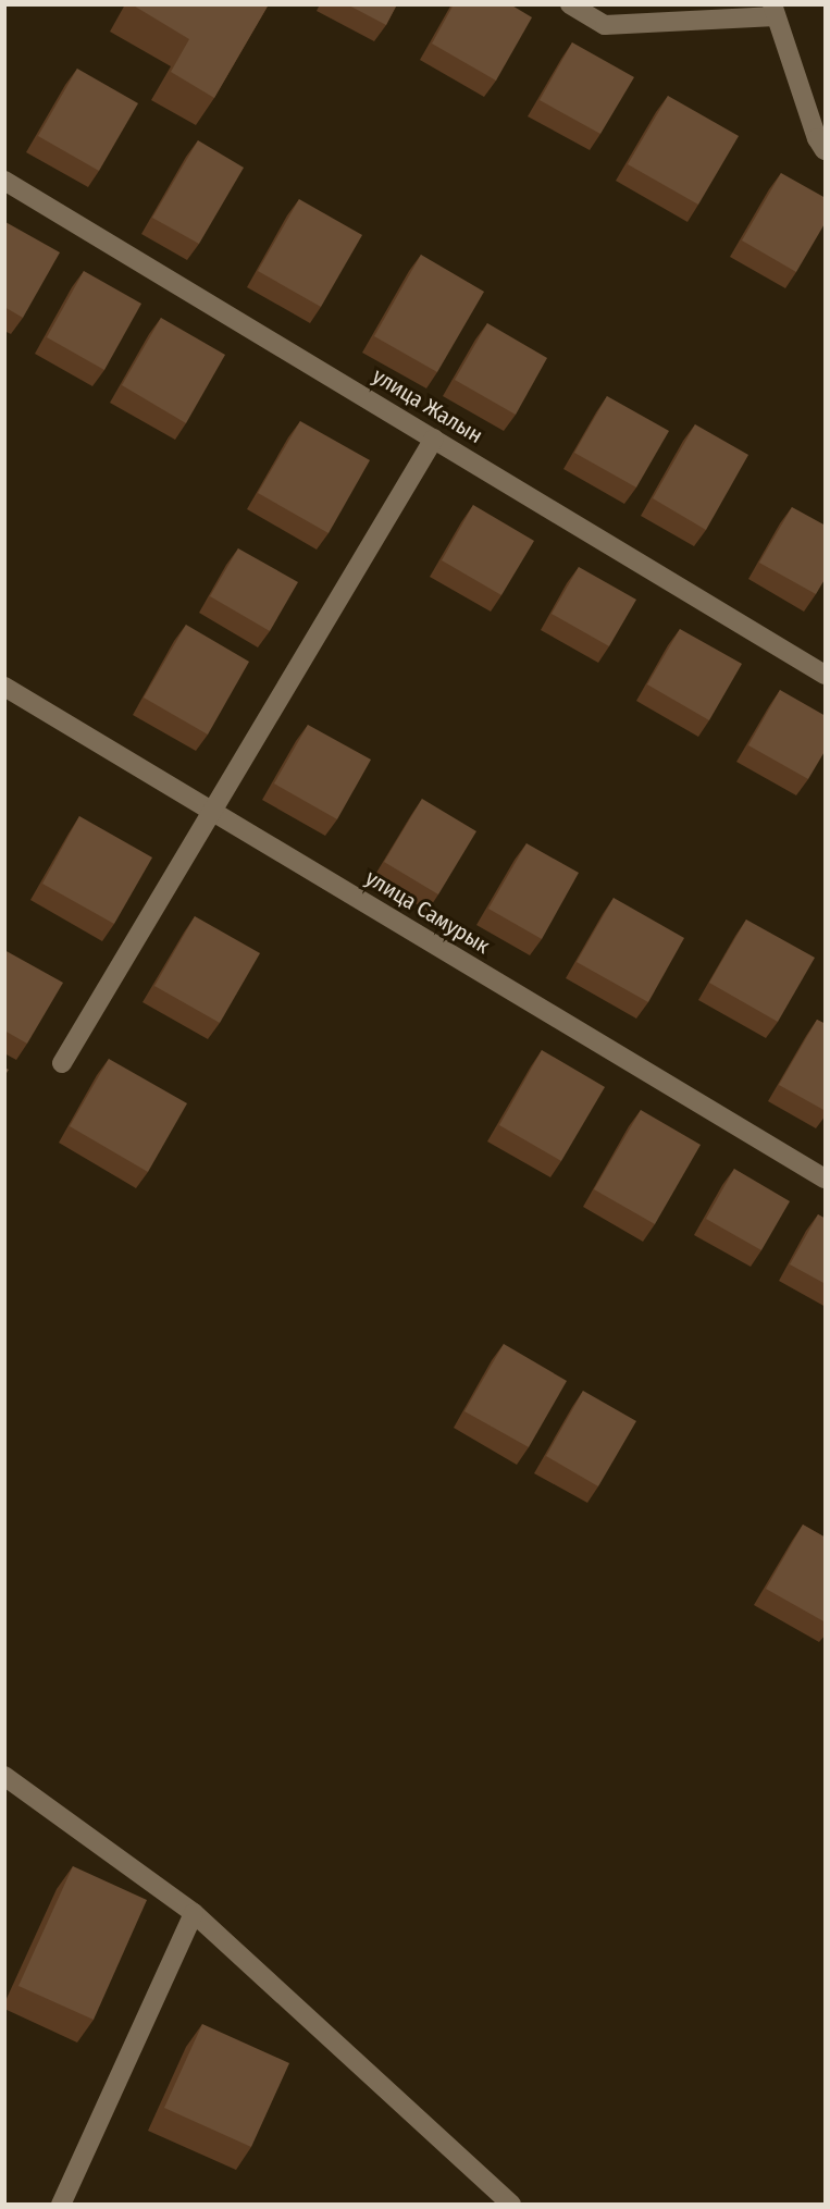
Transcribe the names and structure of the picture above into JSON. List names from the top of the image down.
{
  "streets": {
    "street": ["улица Жалын", "улица Самурык"]
  }
}
